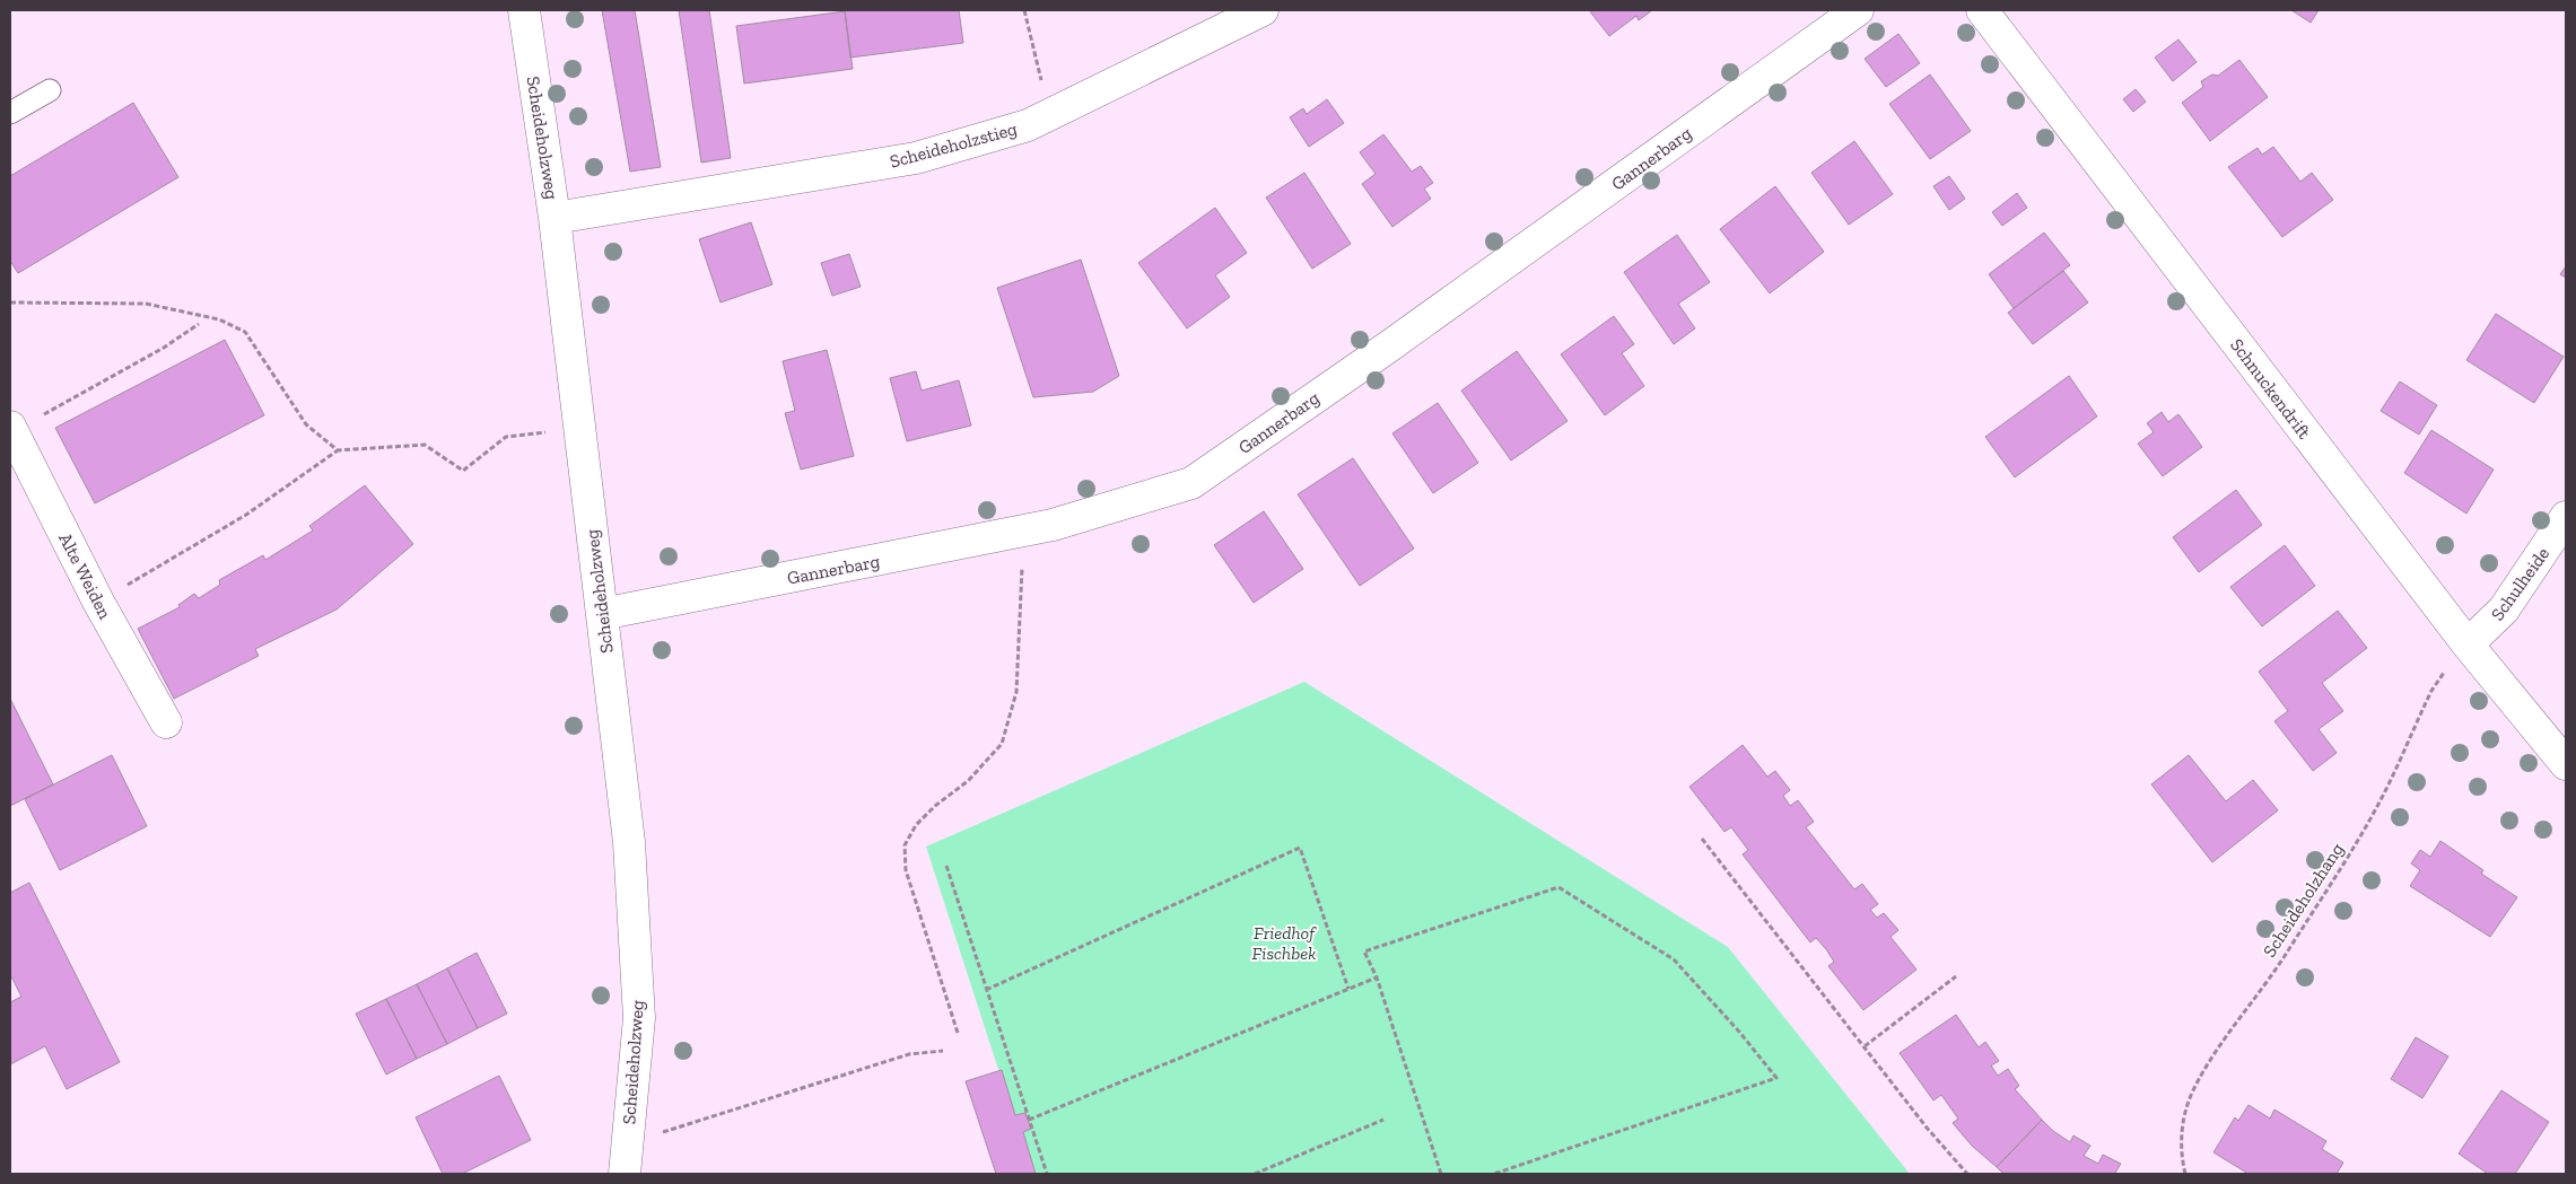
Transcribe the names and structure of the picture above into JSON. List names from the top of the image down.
{
  "streets": {
    "street": [
      "Scheideholzweg",
      "Scheideholzstieg",
      "Gannerbarg",
      "Schnuckendrift",
      "Alte Weiden",
      "Schulheide"
    ],
    "path": ["Scheideholzhang"]
  },
  "crossings": [
    ["Scheideholzweg", "Scheideholzstieg"],
    ["Scheideholzweg", "Gannerbarg"],
    ["Schnuckendrift", "Schulheide"],
    ["Schnuckendrift", "Scheideholzhang"],
    ["Schulheide", "Scheideholzhang"]
  ],
  "parks": ["Friedhof Fischbek"]
}
